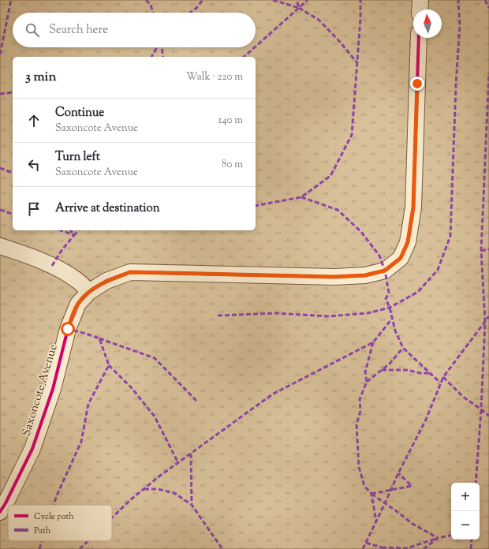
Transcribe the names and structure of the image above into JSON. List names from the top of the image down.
{
  "streets": {
    "street": ["Saxoncote Avenue"]
  },
  "legend": ["Cycle path", "Path"],
  "north": "top",
  "page": {
    "search": "Search here",
    "heading": ["3 min", "Walk · 220 m"],
    "list": [
      ["Continue", "Saxoncote Avenue", "140 m"],
      ["Turn left", "Saxoncote Avenue", "80 m"],
      "Arrive at destination"
    ],
    "map_buttons": ["+", "−"]
  }
}
